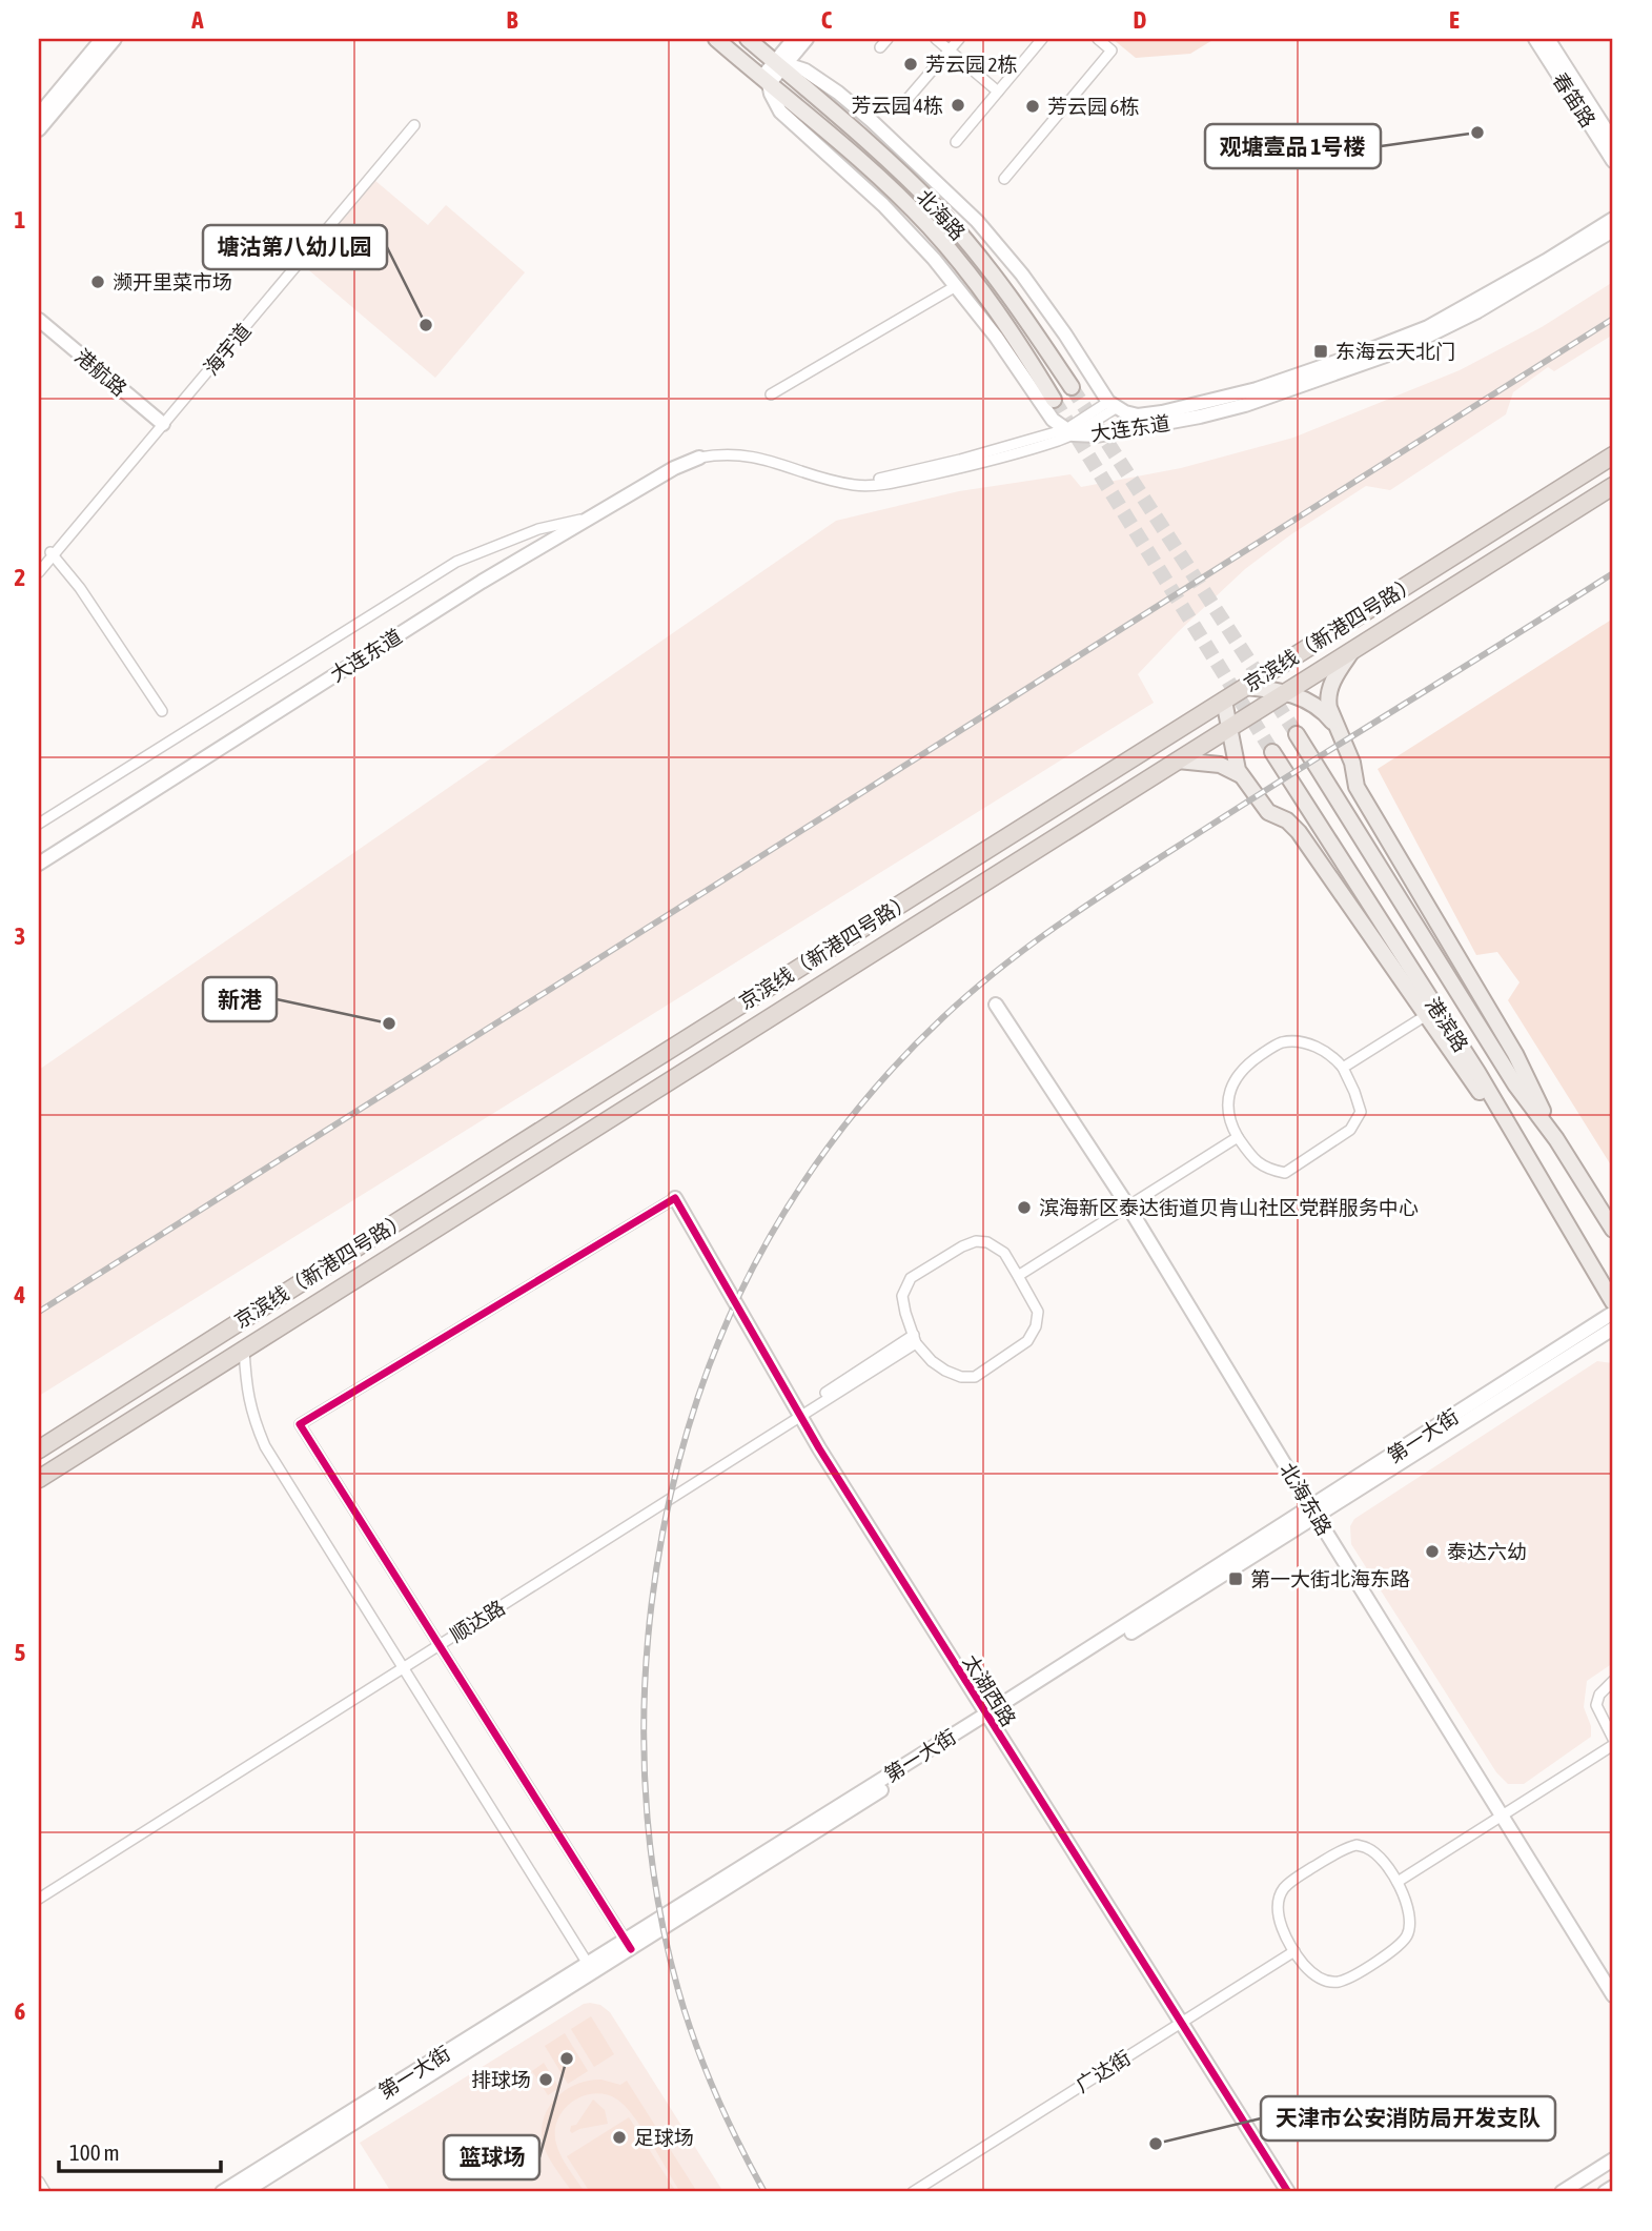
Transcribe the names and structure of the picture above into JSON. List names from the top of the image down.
{
  "streets": {
    "highway": ["京滨线（新港四号路）"],
    "main road": [
      "春笛路",
      "北海路",
      "港航路",
      "大连东道",
      "港滨路",
      "第一大街",
      "北海东路",
      "太湖西路"
    ],
    "street": ["海宇道", "顺达路", "广达街"]
  },
  "crossings": [
    ["北海路", "大连东道"],
    ["海宇道", "港航路"],
    ["第一大街", "北海东路"],
    ["第一大街", "太湖西路"],
    ["顺达路", "太湖西路"],
    ["太湖西路", "广达街"]
  ],
  "places": {
    "other": [
      "芳云园 2栋",
      "芳云园 4栋",
      "芳云园 6栋",
      "观塘壹品 1号楼",
      "濒开里菜市场",
      "塘沽第八幼儿园",
      "新港",
      "滨海新区泰达街道贝肯山社区党群服务中心",
      "泰达六幼",
      "篮球场",
      "排球场",
      "足球场",
      "天津市公安消防局开发支队"
    ],
    "transit": ["东海云天北门", "第一大街北海东路"]
  },
  "scale_bar": "100 m",
  "grid": {
    "columns": [
      "A",
      "B",
      "C",
      "D",
      "E"
    ],
    "rows": [
      "1",
      "2",
      "3",
      "4",
      "5",
      "6"
    ]
  }
}
